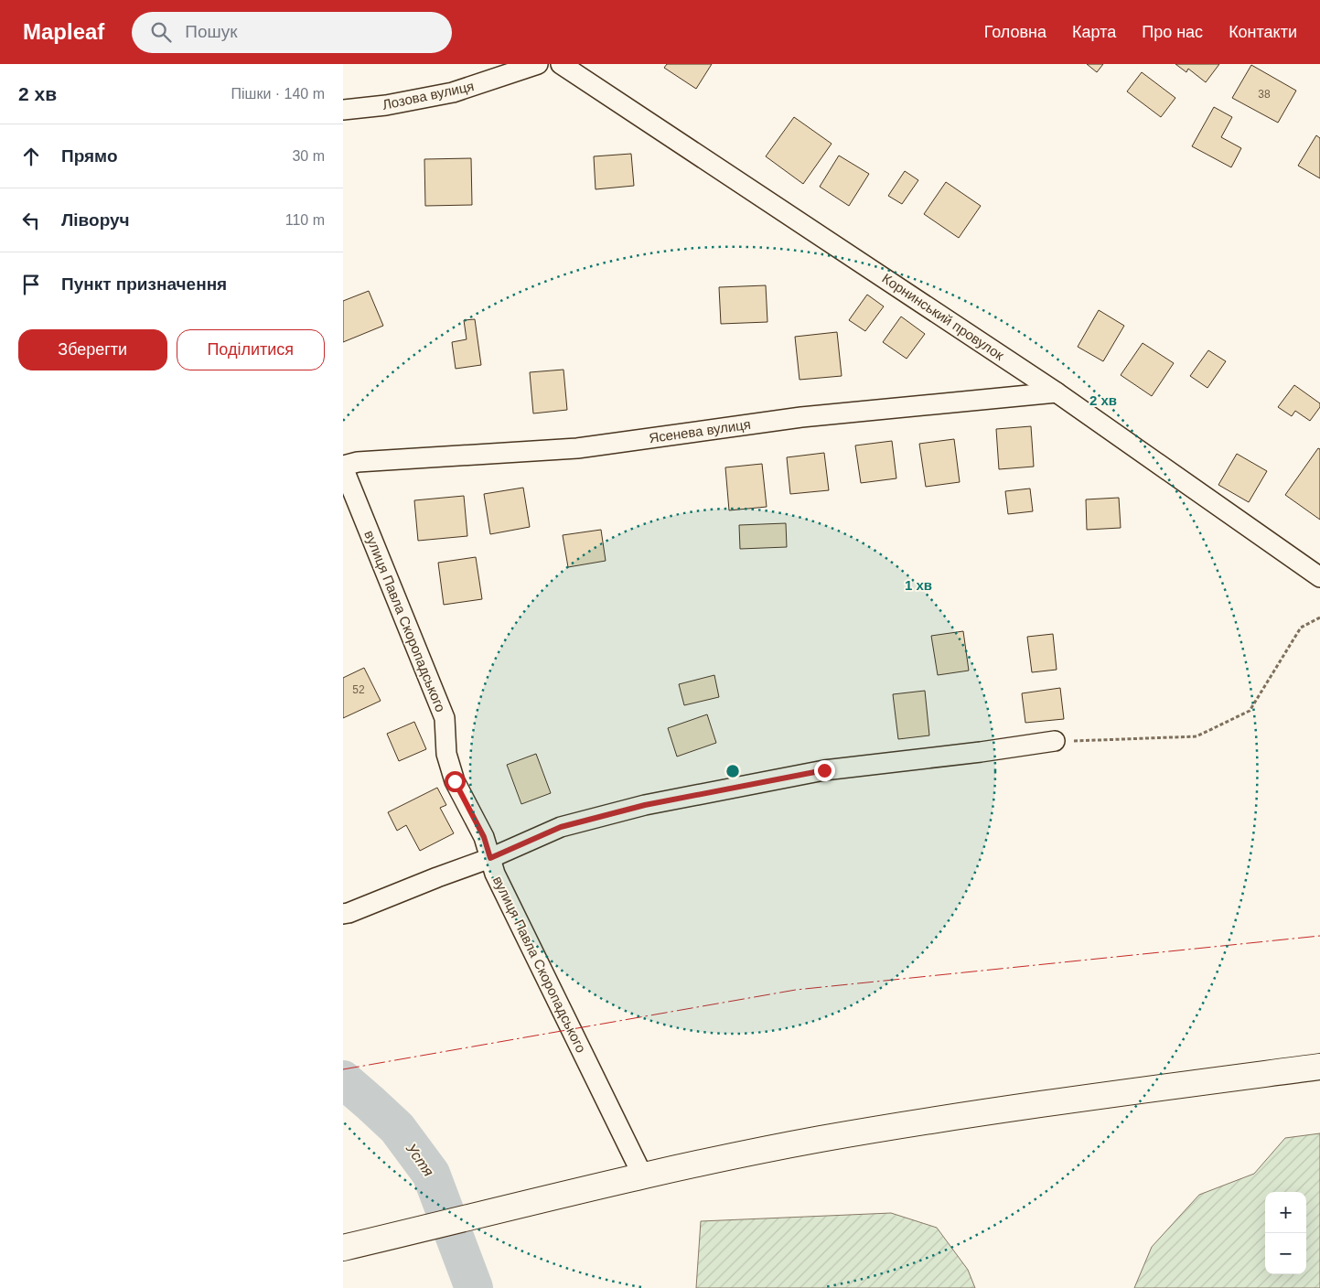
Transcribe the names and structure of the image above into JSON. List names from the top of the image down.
{
  "streets": {
    "street": [
      "Лозова вулиця",
      "Корнинський провулок",
      "Ясенева вулиця",
      "вулиця Павла Скоропадського"
    ]
  },
  "crossings": [
    ["Корнинський провулок", "Ясенева вулиця"],
    ["Ясенева вулиця", "вулиця Павла Скоропадського"]
  ],
  "water": ["Устя"],
  "house_numbers": ["38", "52"],
  "page": {
    "header": "Mapleaf",
    "search": "Пошук",
    "nav": [
      "Головна",
      "Карта",
      "Про нас",
      "Контакти"
    ],
    "heading": ["2 хв", "Пішки · 140 m"],
    "list": [
      ["Прямо", "30 m"],
      ["Ліворуч", "110 m"],
      "Пункт призначення"
    ],
    "buttons": ["Зберегти", "Поділитися"],
    "map_buttons": ["+", "−"]
  },
  "rings": ["2 хв", "1 хв"]
}
